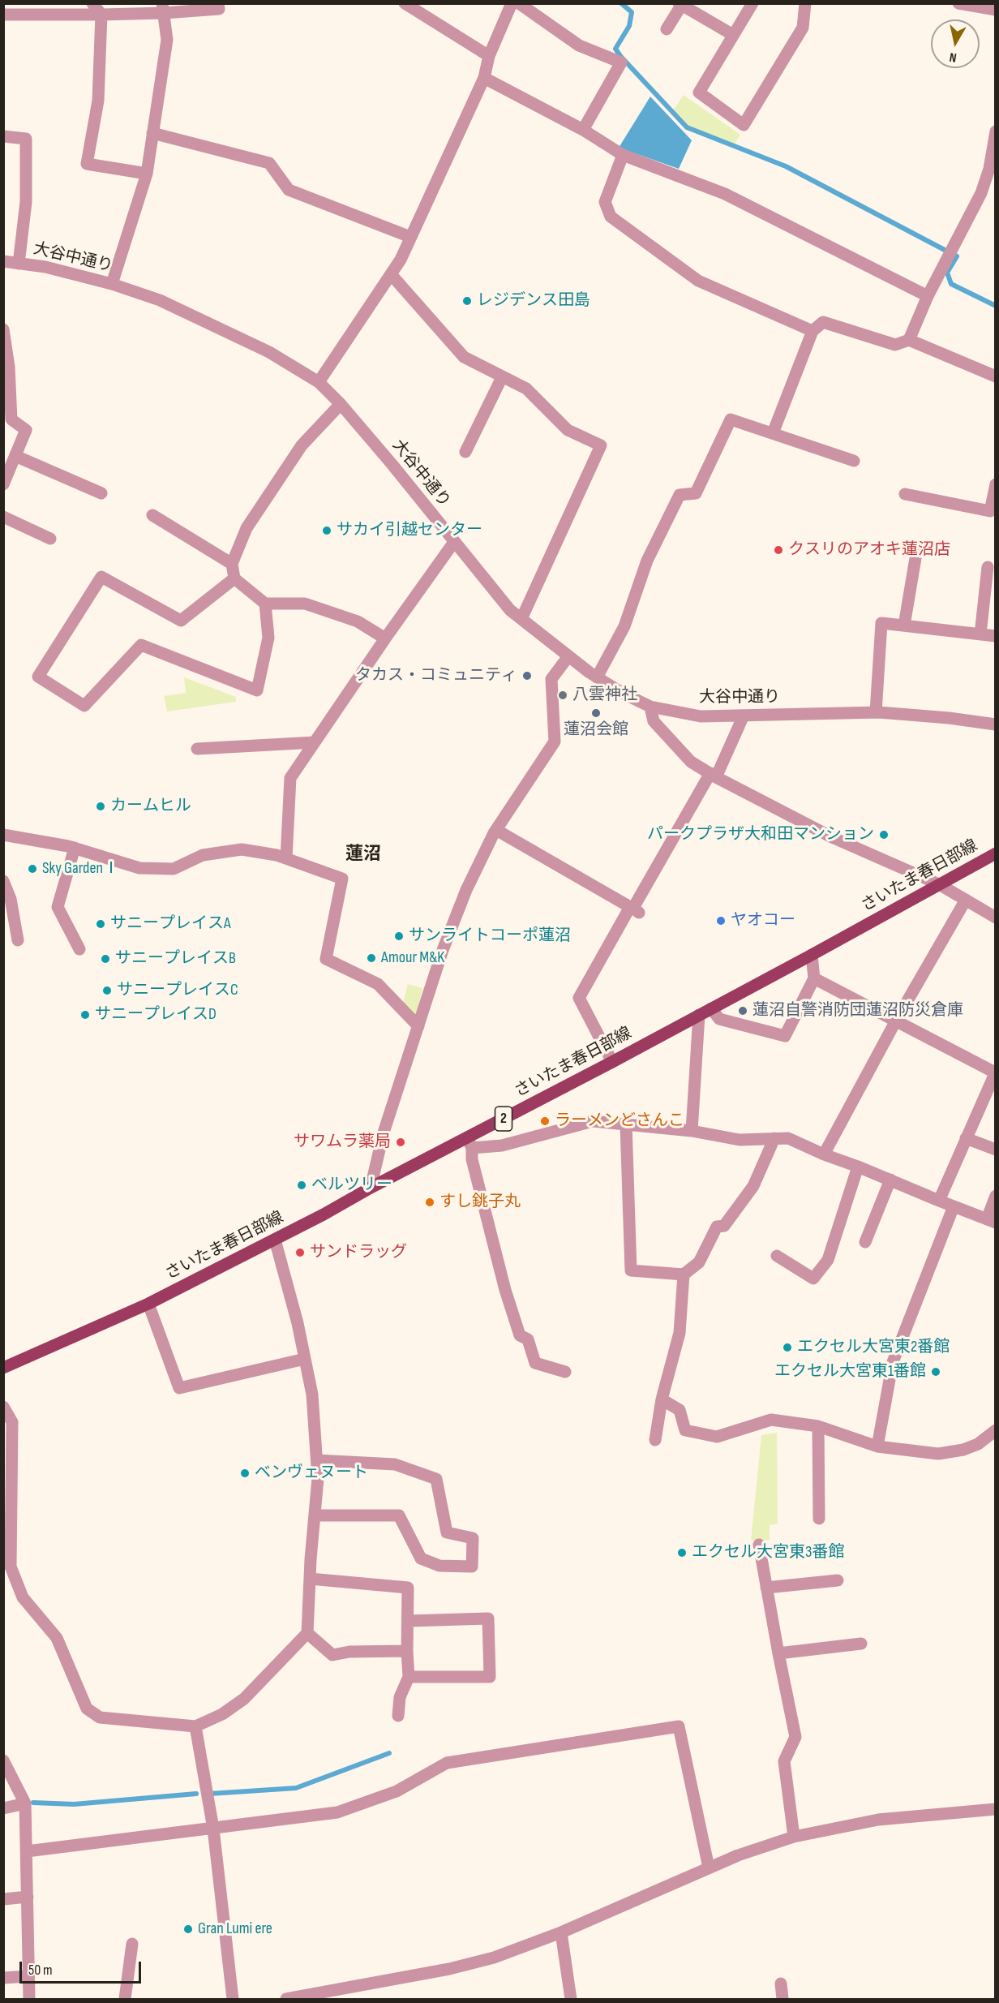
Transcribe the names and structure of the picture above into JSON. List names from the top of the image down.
{
  "streets": {
    "main road": ["さいたま春日部線", "2"],
    "street": ["大谷中通り"]
  },
  "districts": ["蓮沼"],
  "places": [
    "レジデンス田島",
    "サカイ引越センター",
    "クスリのアオキ蓮沼店",
    "タカス・コミュニティ",
    "八雲神社",
    "蓮沼会館",
    "カームヒル",
    "パークプラザ大和田マンション",
    "Sky GardenⅠ",
    "ヤオコー",
    "サニープレイスA",
    "サンライトコーポ蓮沼",
    "Amour M&K",
    "サニープレイスB",
    "サニープレイスC",
    "蓮沼自警消防団蓮沼防災倉庫",
    "サニープレイスD",
    "ラーメンどさんこ",
    "サワムラ薬局",
    "ベルツリー",
    "すし銚子丸",
    "サンドラッグ",
    "エクセル大宮東2番館",
    "エクセル大宮東1番館",
    "ベンヴェヌート",
    "エクセル大宮東3番館",
    "Gran Lumi ere"
  ],
  "scale_bar": "50 m",
  "north": "bottom"
}
